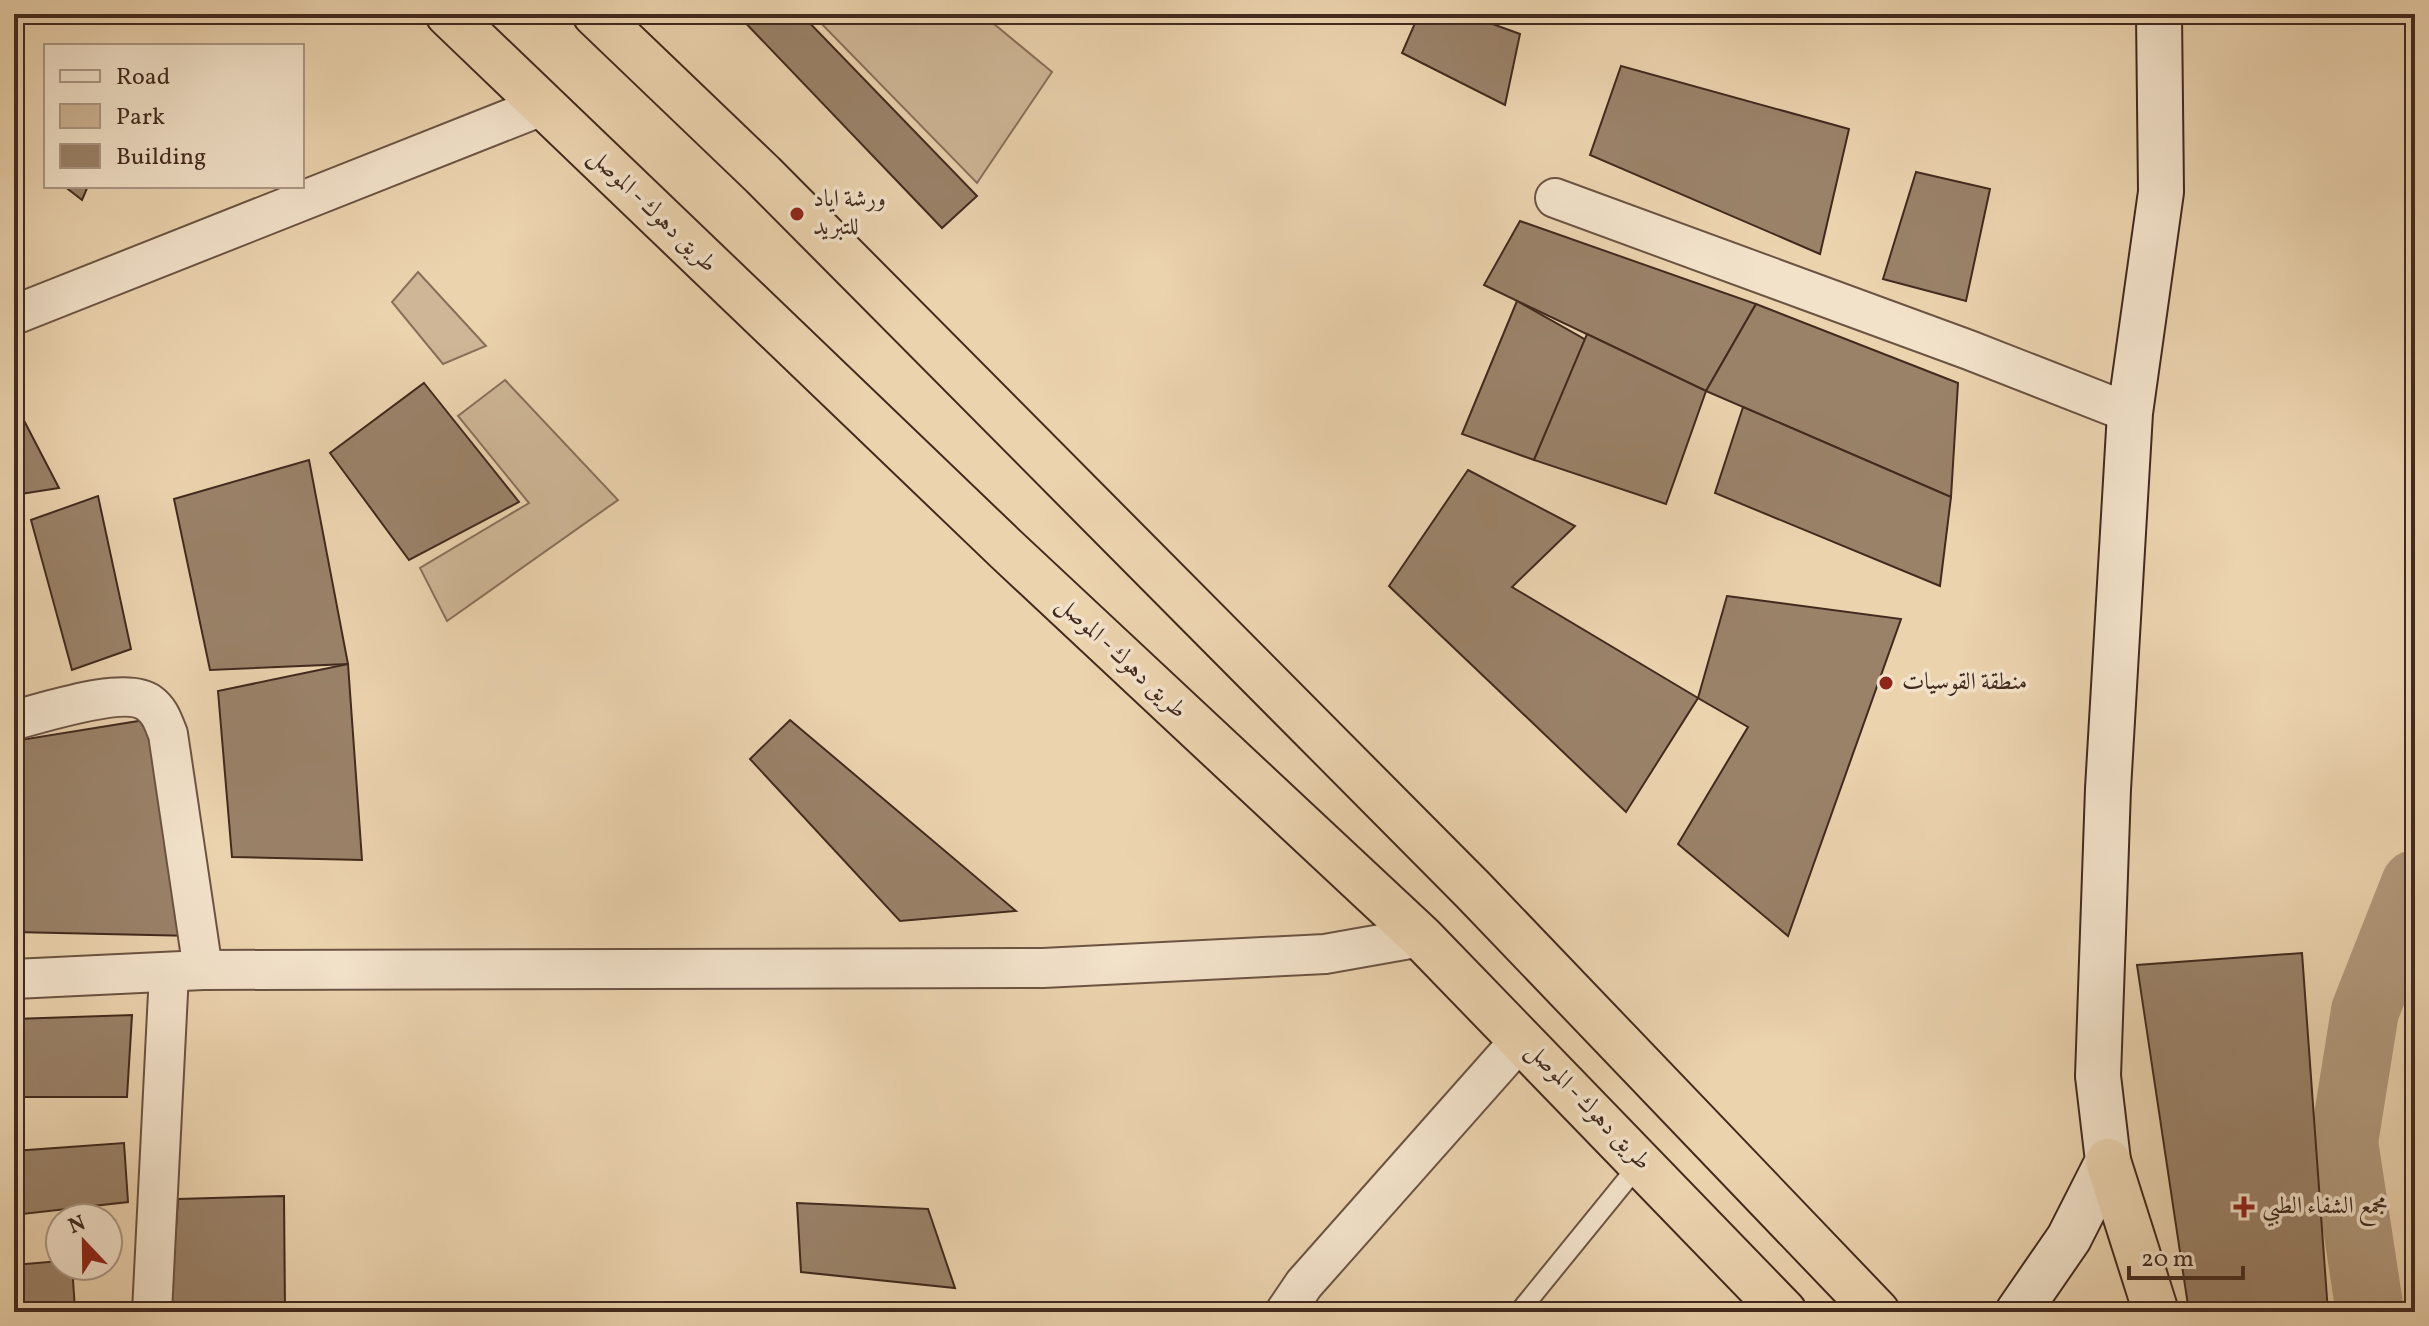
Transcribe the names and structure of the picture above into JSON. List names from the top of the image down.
{
  "streets": {
    "highway": ["طريق دهوك - الموصل"]
  },
  "places": {
    "other": ["ورشة اياد للتبريد", "منطقة القوسيات"],
    "health": ["مجمع الشفاء الطبي"]
  },
  "legend": ["Road", "Park", "Building"],
  "scale_bar": "20 m",
  "north": "top"
}
